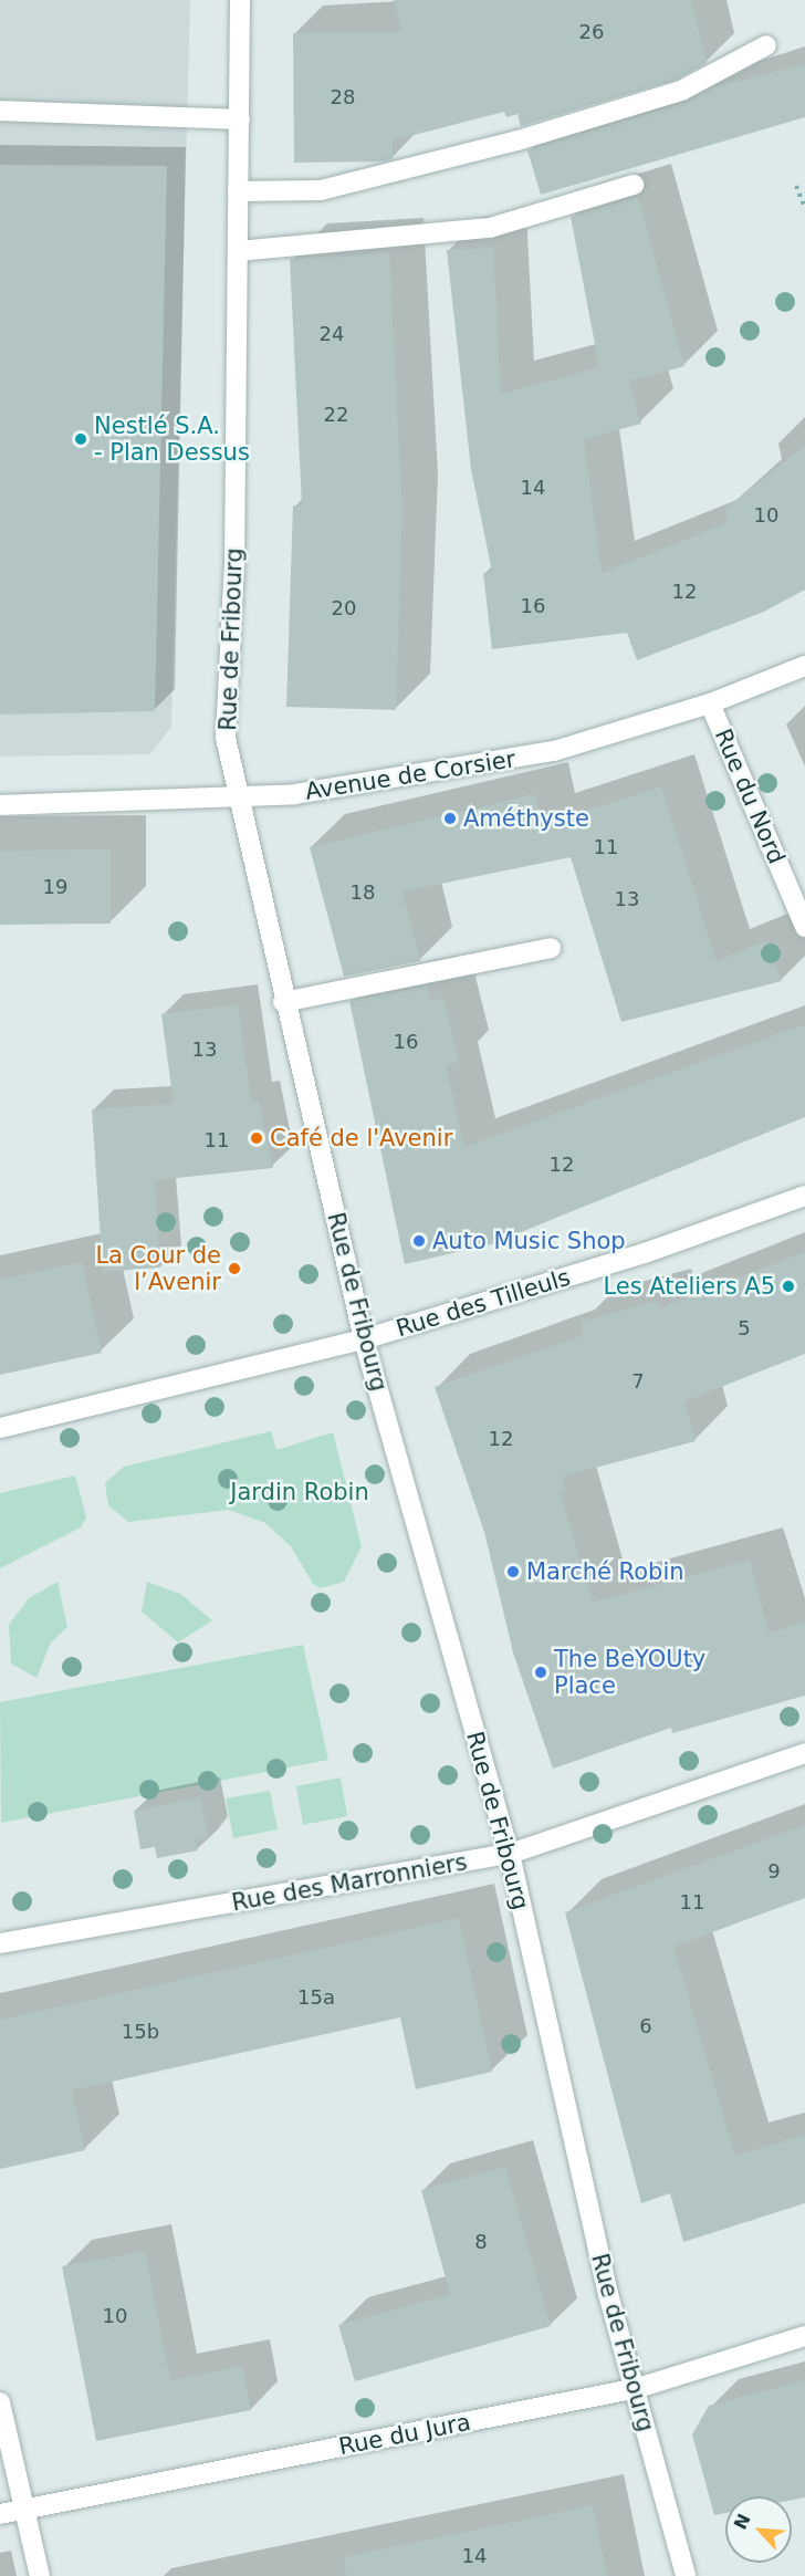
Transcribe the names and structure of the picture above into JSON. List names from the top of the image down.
{
  "streets": {
    "street": [
      "Rue de Fribourg",
      "Avenue de Corsier",
      "Rue du Nord",
      "Rue des Tilleuls",
      "Rue des Marronniers",
      "Rue du Jura"
    ]
  },
  "crossings": [
    ["Rue de Fribourg", "Avenue de Corsier"],
    ["Rue de Fribourg", "Rue des Tilleuls"],
    ["Rue de Fribourg", "Rue des Marronniers"],
    ["Rue de Fribourg", "Rue du Jura"],
    ["Avenue de Corsier", "Rue du Nord"]
  ],
  "parks": ["Jardin Robin"],
  "places": [
    "Nestlé S.A. - Plan Dessus",
    "Améthyste",
    "Café de l'Avenir",
    "Auto Music Shop",
    "La Cour de l’Avenir",
    "Les Ateliers A5",
    "Marché Robin",
    "The BeYOUty Place"
  ],
  "house_numbers": [
    "26",
    "28",
    "24",
    "22",
    "14",
    "10",
    "12",
    "16",
    "20",
    "11",
    "19",
    "18",
    "13",
    "16",
    "13",
    "11",
    "12",
    "5",
    "7",
    "12",
    "9",
    "11",
    "15a",
    "6",
    "15b",
    "8",
    "10",
    "14"
  ],
  "north": "top left"
}
